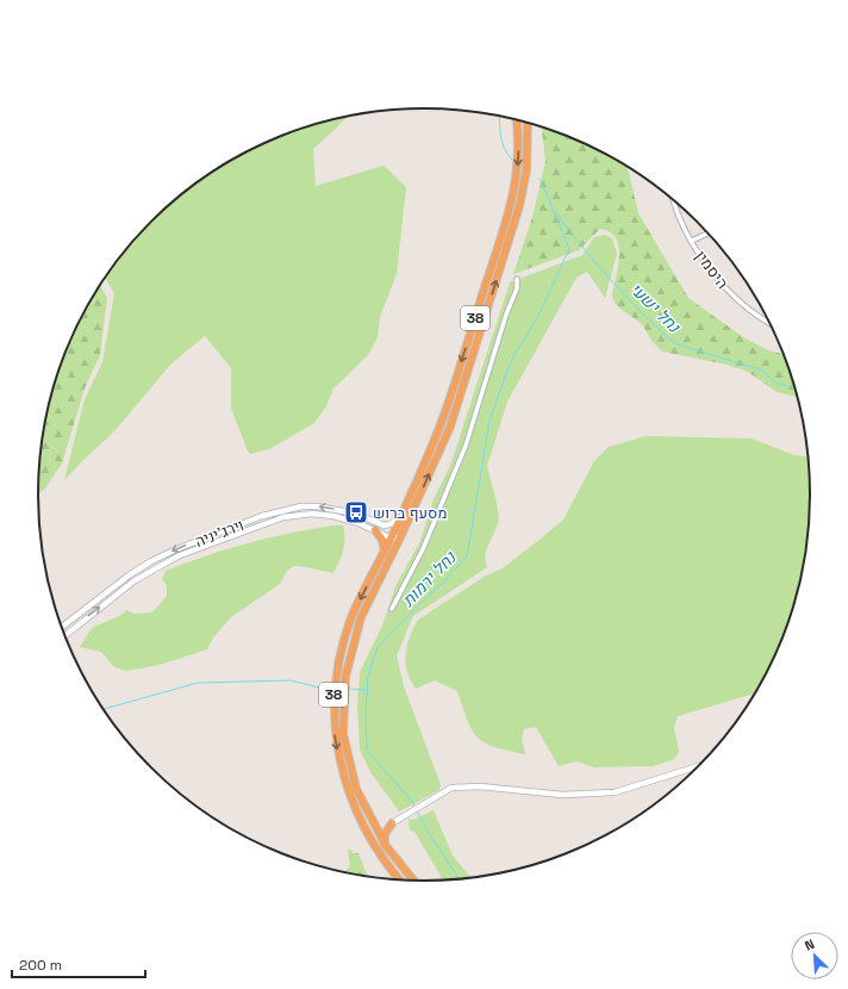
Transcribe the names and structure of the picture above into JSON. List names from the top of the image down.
{
  "streets": {
    "highway": ["38"],
    "street": ["היסמין", "וירג'יניה"]
  },
  "crossings": [
    ["38", "וירג'יניה"]
  ],
  "water": ["נחל ישעי", "נחל ירמות"],
  "places": {
    "bus stop": ["מסעף ברוש"]
  },
  "scale_bar": "200 m",
  "north": "top left"
}
